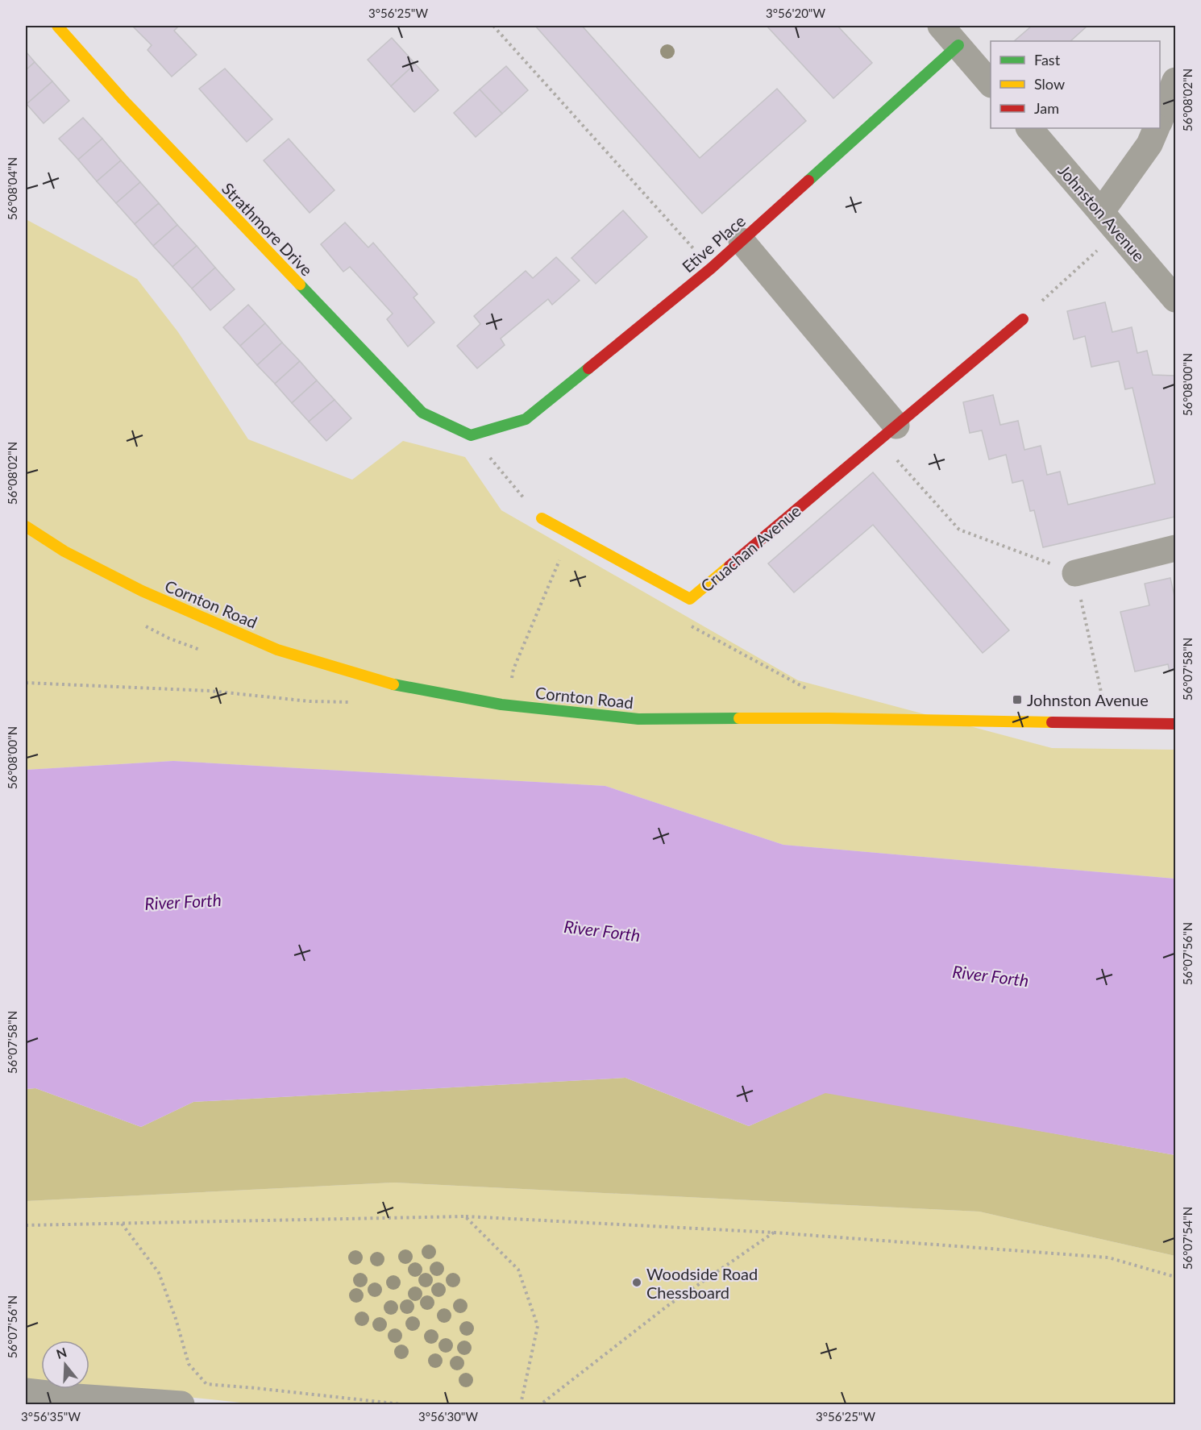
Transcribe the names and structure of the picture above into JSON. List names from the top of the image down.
{
  "streets": {
    "street": [
      "Johnston Avenue",
      "Strathmore Drive",
      "Etive Place",
      "Cruachan Avenue",
      "Cornton Road"
    ]
  },
  "crossings": [
    ["Strathmore Drive", "Etive Place"]
  ],
  "water": ["River Forth"],
  "places": {
    "transit": ["Johnston Avenue"],
    "other": ["Woodside Road Chessboard"]
  },
  "legend": ["Fast", "Slow", "Jam"],
  "north": "top",
  "coordinates": [
    "3°56'25\"W",
    "3°56'20\"W",
    "56°08'02\"N",
    "56°08'04\"N",
    "56°08'00\"N",
    "56°07'58\"N",
    "56°07'56\"N",
    "56°07'54\"N",
    "3°56'35\"W",
    "3°56'30\"W"
  ]
}
